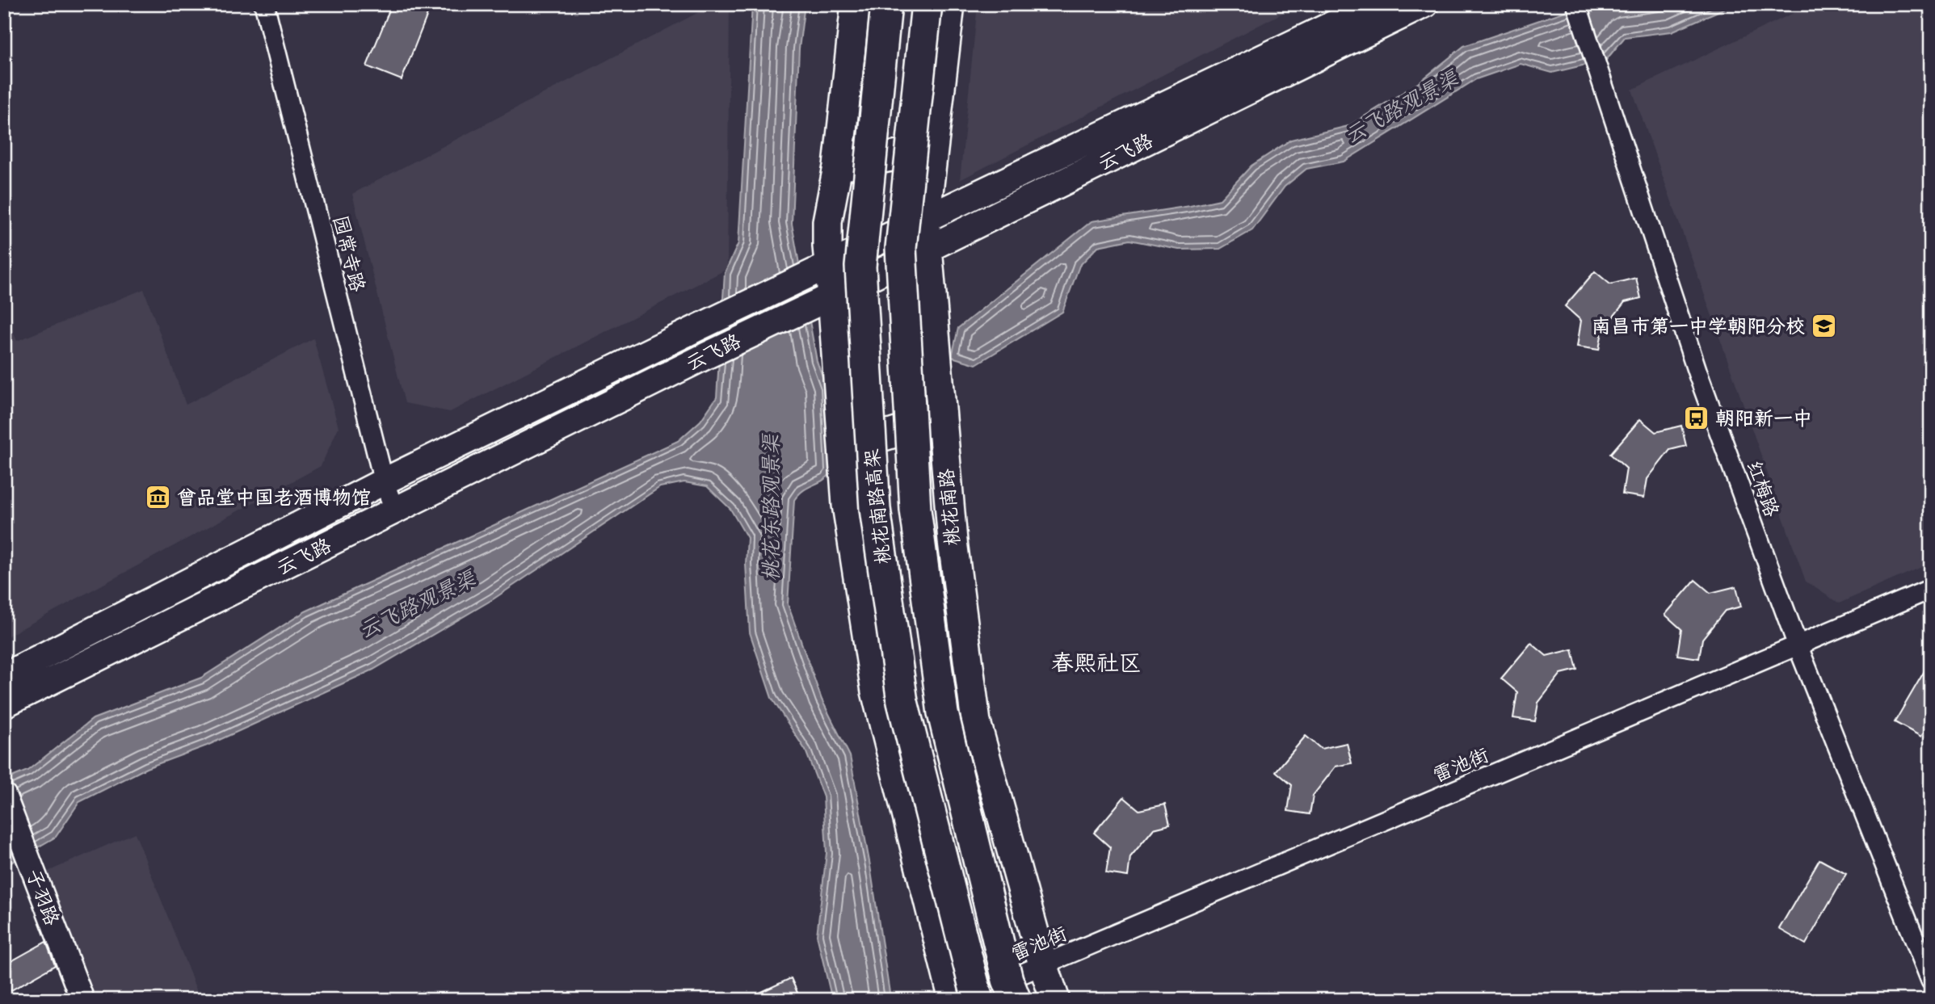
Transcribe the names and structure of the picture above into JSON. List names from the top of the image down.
{
  "streets": {
    "highway": ["桃花南路高架"],
    "main road": ["云飞路", "桃花南路"],
    "street": [
      "园常寺路",
      "红梅路",
      "雷池街",
      "子羽路"
    ]
  },
  "crossings": [
    ["云飞路", "园常寺路"],
    ["云飞路", "桃花南路"],
    ["红梅路", "雷池街"],
    ["桃花南路高架", "雷池街"],
    ["桃花南路", "雷池街"]
  ],
  "districts": ["春熙社区"],
  "water": ["云飞路观景渠", "桃花东路观景渠"],
  "places": {
    "school or university": ["南昌市第一中学朝阳分校"],
    "bus stop": ["朝阳新一中"],
    "museum": ["曾品堂中国老酒博物馆"]
  }
}
